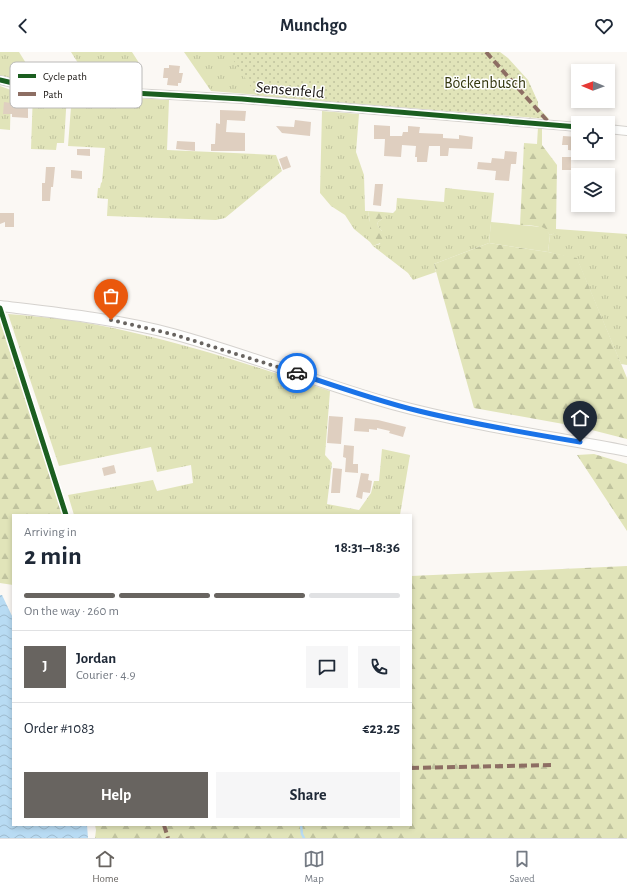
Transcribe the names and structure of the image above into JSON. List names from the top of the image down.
{
  "streets": {
    "street": ["Sensenfeld"]
  },
  "parks": ["Böckenbusch"],
  "legend": ["Cycle path", "Path"],
  "north": "left",
  "page": {
    "header": "Munchgo",
    "heading": ["2 min", "Arriving in", "18:31–18:36"],
    "panel": [
      "Jordan",
      "Courier · 4.9",
      "Order #1083",
      "€23.25"
    ],
    "bar": "On the way · 260 m",
    "round": "J",
    "buttons": ["Help", "Share"],
    "tabs": ["Home", "Map", "Saved"]
  }
}
